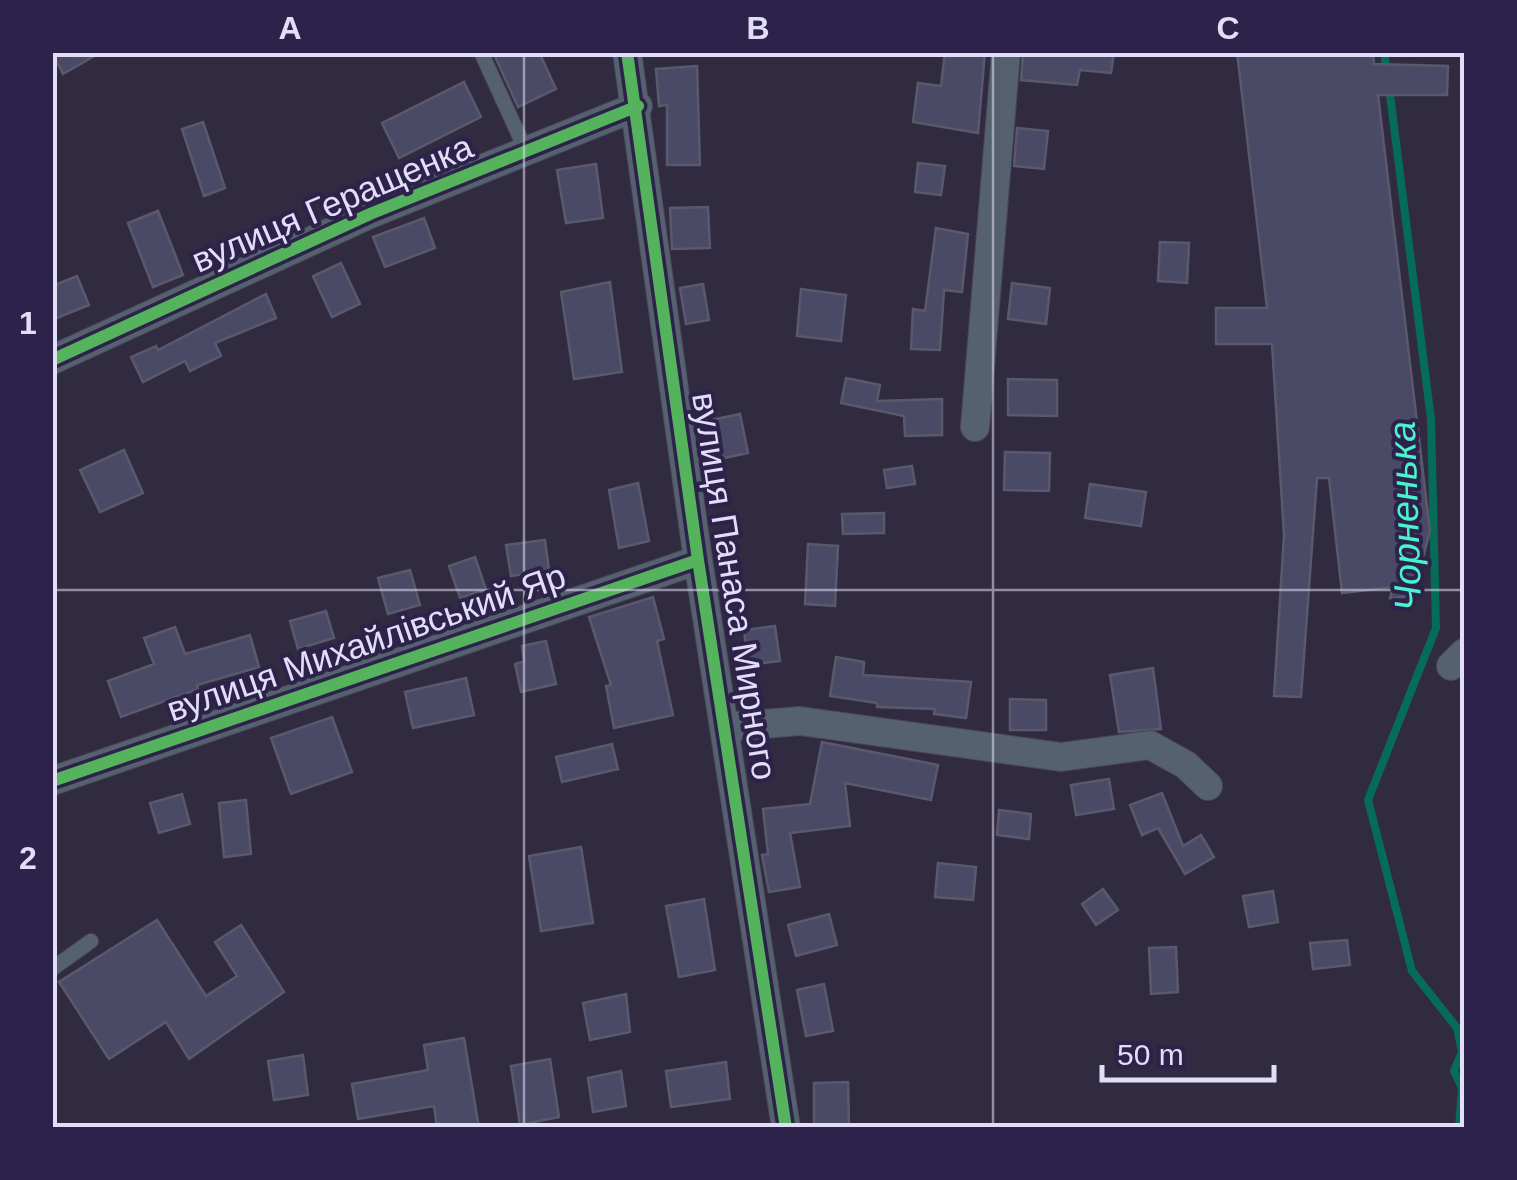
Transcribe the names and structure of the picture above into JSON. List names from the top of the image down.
{
  "streets": {
    "street": ["вулиця Геращенка", "вулиця Панаса Мирного", "вулиця Михайлівський Яр"]
  },
  "crossings": [
    ["вулиця Геращенка", "вулиця Панаса Мирного"],
    ["вулиця Панаса Мирного", "вулиця Михайлівський Яр"]
  ],
  "water": ["Чорненька"],
  "scale_bar": "50 m",
  "grid": {
    "columns": ["A", "B", "C"],
    "rows": ["1", "2"]
  }
}
